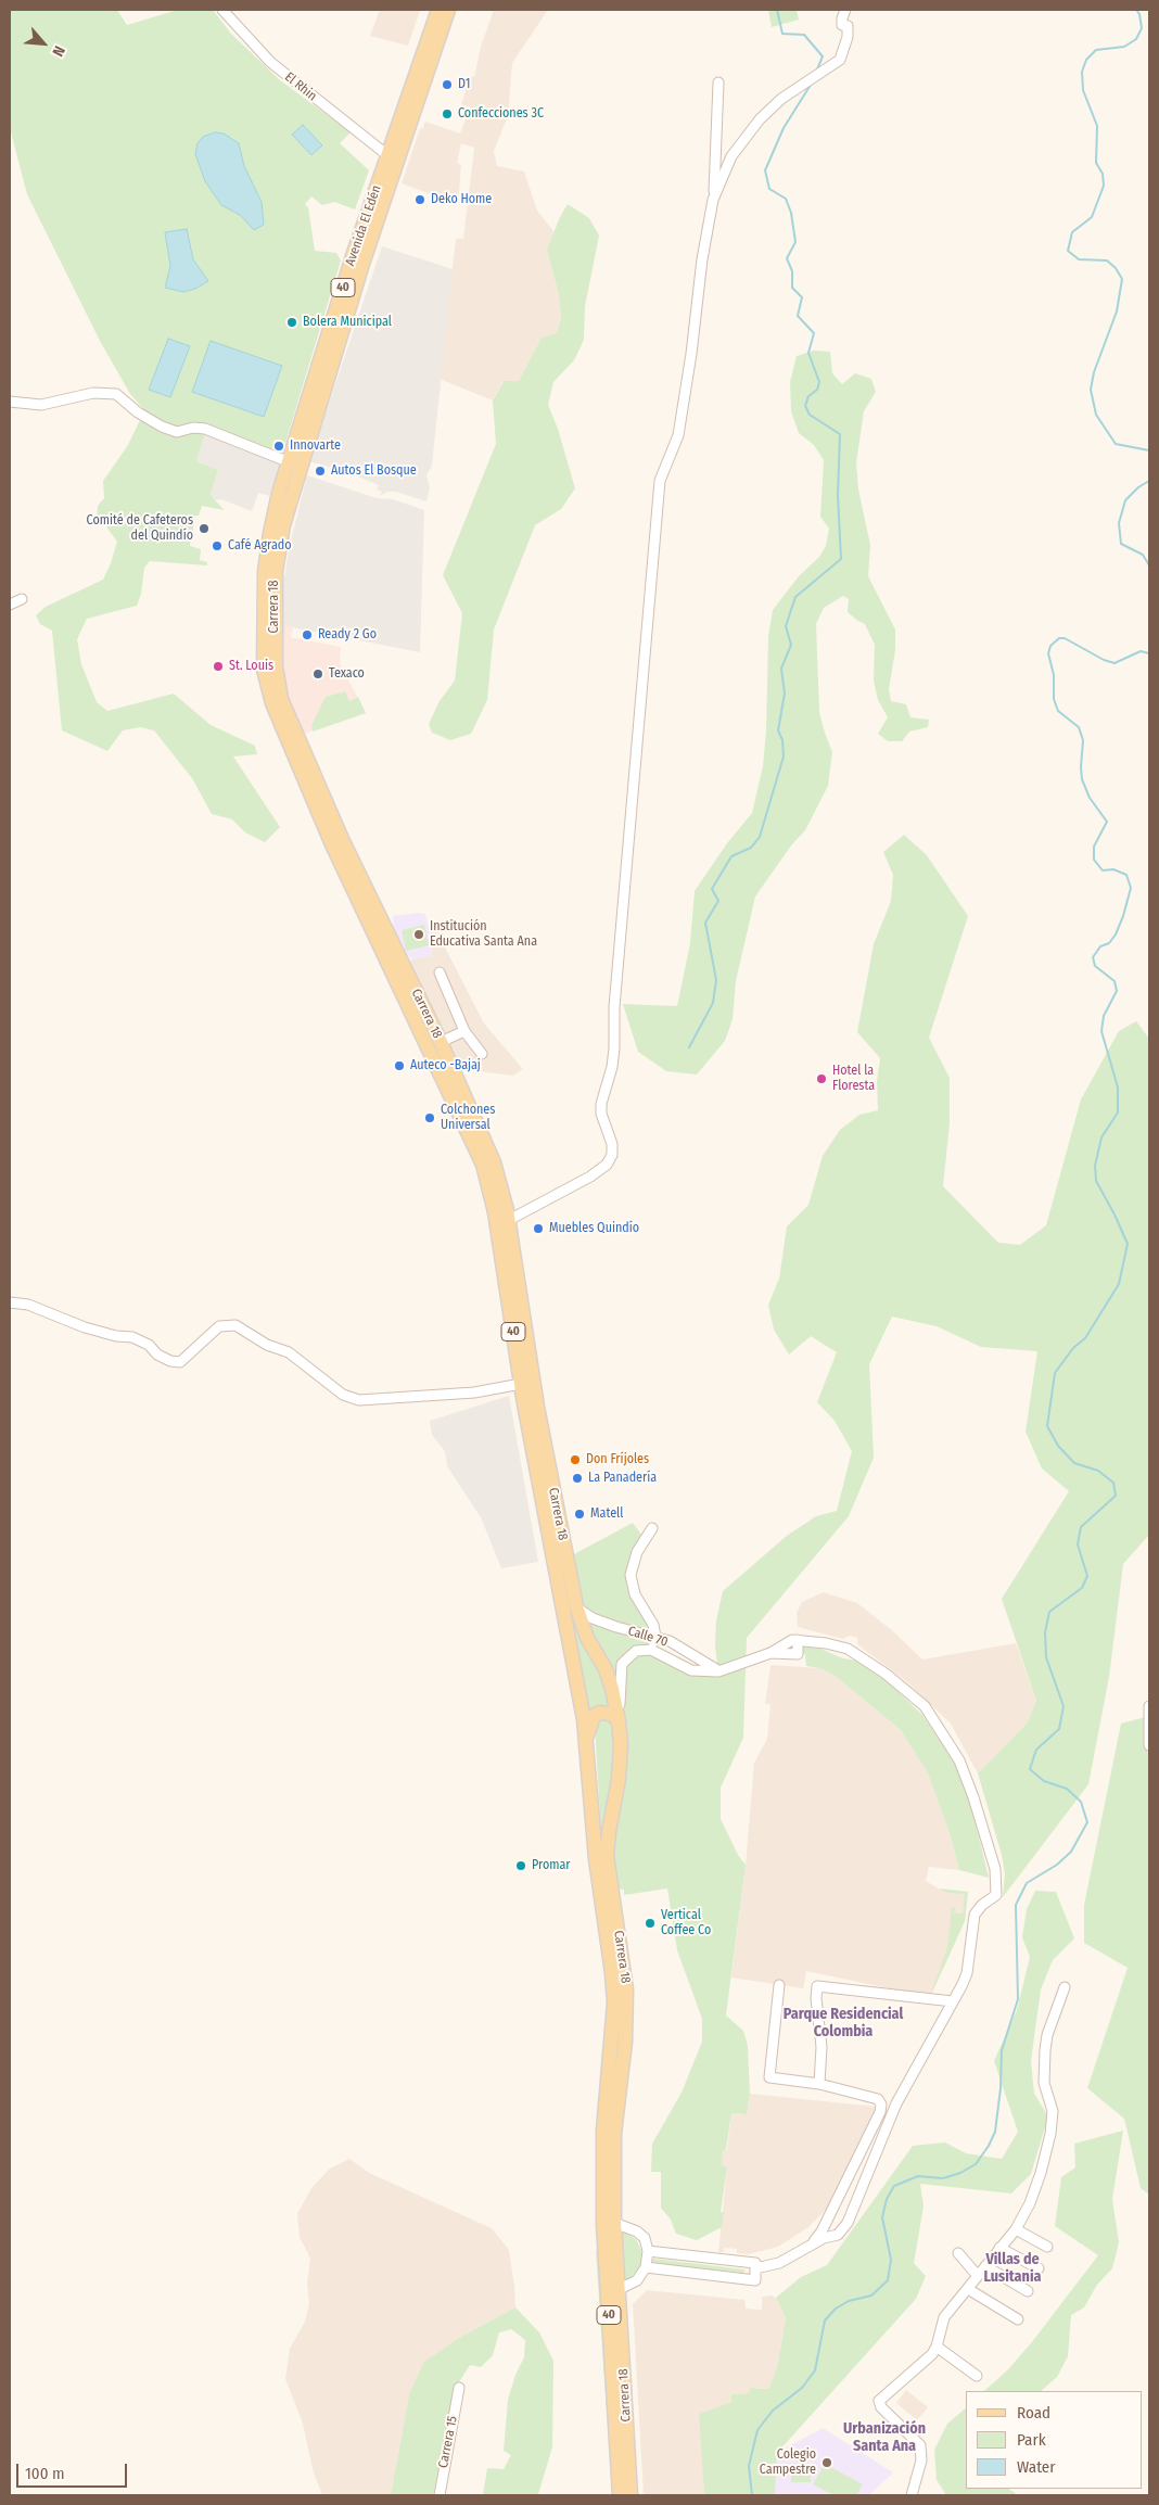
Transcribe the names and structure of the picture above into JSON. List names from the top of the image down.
{
  "streets": {
    "main road": ["Avenida El Edén", "40", "Carrera 18"],
    "street": ["El Rhin", "Calle 70", "Carrera 15"]
  },
  "crossings": [
    ["El Rhin", "Avenida El Edén"],
    ["Avenida El Edén", "Carrera 18"],
    ["Carrera 18", "Calle 70"]
  ],
  "districts": ["Parque Residencial Colombia", "Villas de Lusitania", "Urbanización Santa Ana"],
  "places": [
    "D1",
    "Confecciones 3C",
    "Deko Home",
    "Bolera Municipal",
    "Innovarte",
    "Autos El Bosque",
    "Comité de Cafeteros del Quindío",
    "Café Agrado",
    "Ready 2 Go",
    "St. Louis",
    "Texaco",
    "Institución Educativa Santa Ana",
    "Auteco -Bajaj",
    "Hotel la Floresta",
    "Colchones Universal",
    "Muebles Quindío",
    "Don Fríjoles",
    "La Panadería",
    "Matell",
    "Promar",
    "Vertical Coffee Co",
    "Colegio Campestre"
  ],
  "legend": ["Road", "Park", "Water"],
  "scale_bar": "100 m",
  "north": "bottom right"
}
